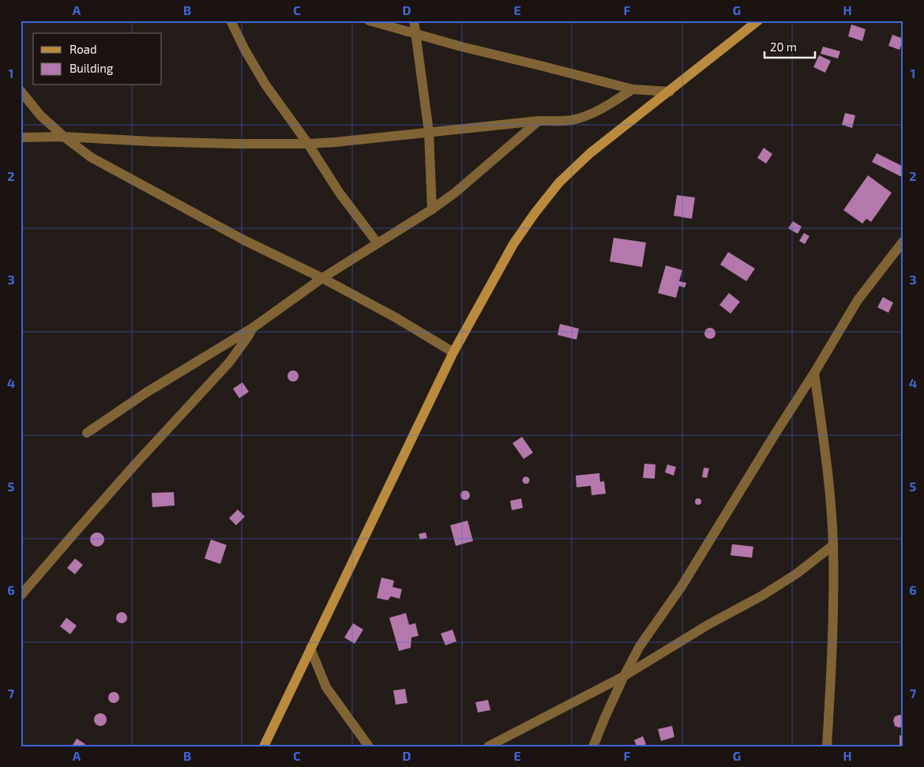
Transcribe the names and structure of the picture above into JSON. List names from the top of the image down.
{
  "legend": ["Road", "Building"],
  "scale_bar": "20 m",
  "grid": {
    "columns": [
      "A",
      "B",
      "C",
      "D",
      "E",
      "F",
      "G",
      "H"
    ],
    "rows": [
      "1",
      "2",
      "3",
      "4",
      "5",
      "6",
      "7"
    ]
  }
}
